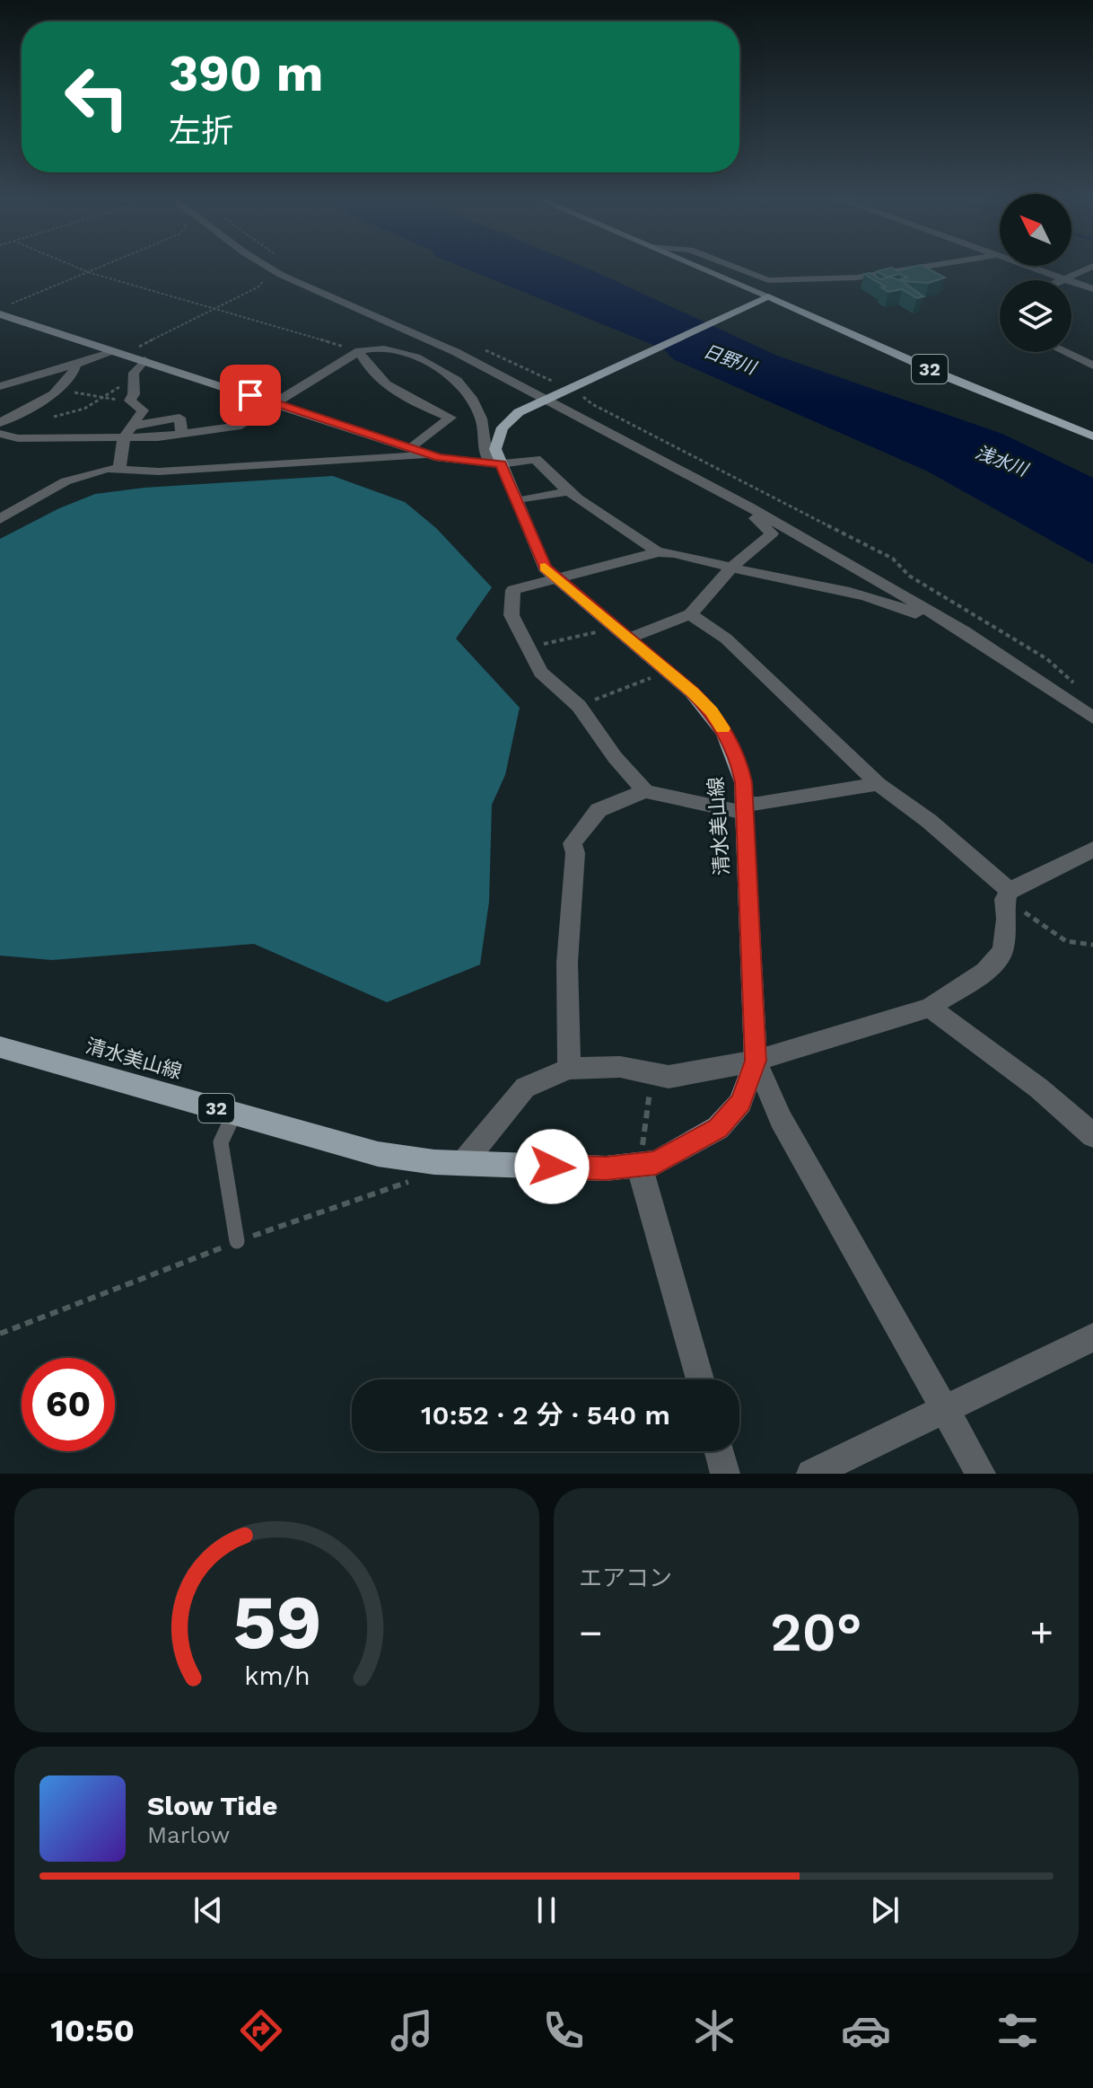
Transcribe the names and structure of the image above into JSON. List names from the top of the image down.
{
  "streets": {
    "main road": ["32", "清水美山線"]
  },
  "crossings": [
    ["32", "清水美山線"]
  ],
  "water": ["日野川", "浅水川"],
  "north": "top left",
  "page": {
    "turn": ["390 m", "左折"],
    "limit": "60",
    "trip": "10:52 · 2 分 · 540 m",
    "tile": "エアコン",
    "heat": ["−", "20°", "+"],
    "song": ["Slow Tide", "Marlow"],
    "tabs": "10:50",
    "gauge": ["59", "km/h"]
  }
}
